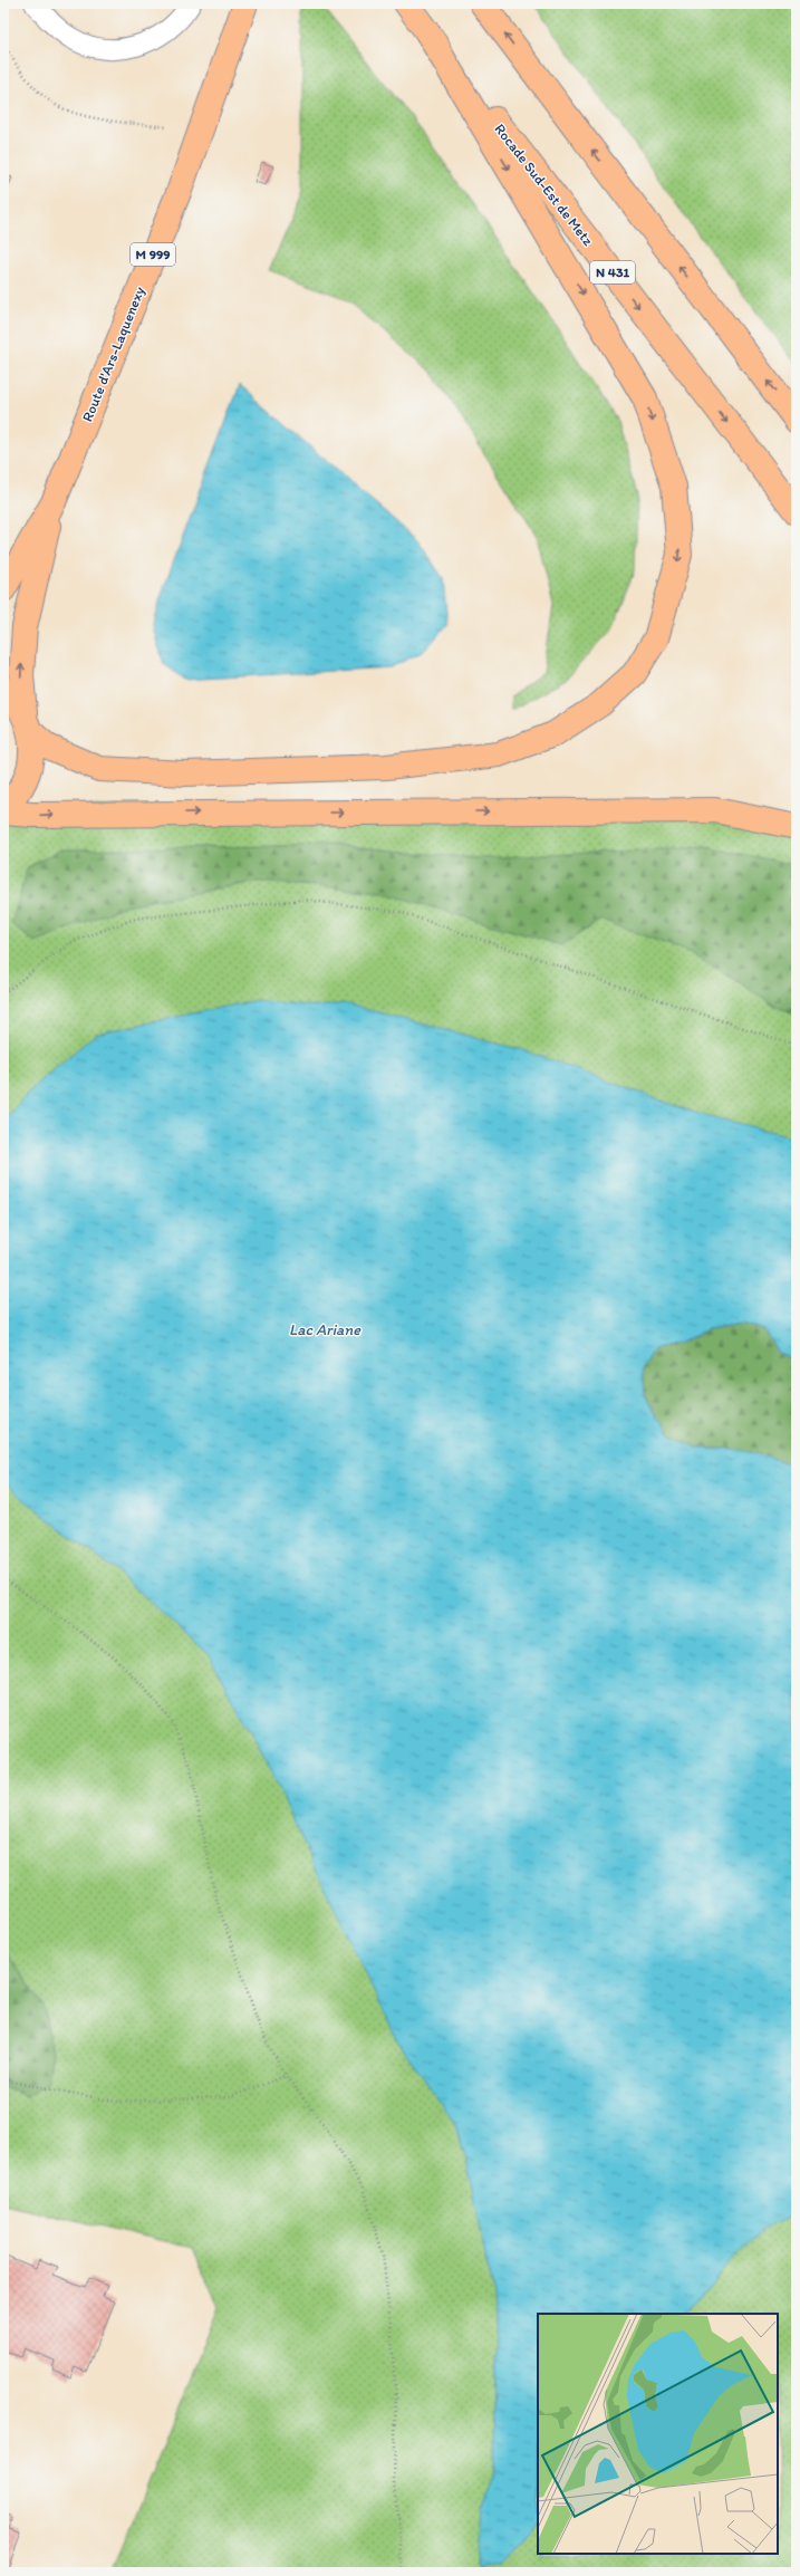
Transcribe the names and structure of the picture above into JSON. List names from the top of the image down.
{
  "streets": {
    "main road": [
      "Rocade Sud-Est de Metz",
      "M 999",
      "N 431",
      "Route d'Ars-Laquenexy"
    ]
  },
  "water": ["Lac Ariane"]
}
